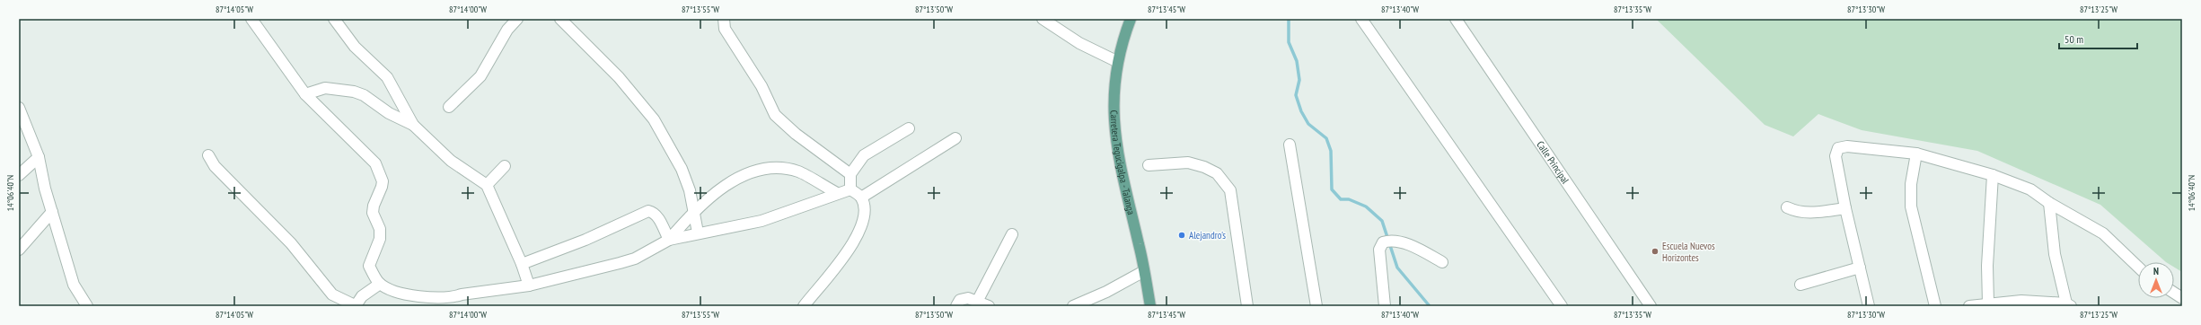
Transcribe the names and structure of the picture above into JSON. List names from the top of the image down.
{
  "streets": {
    "main road": ["Carretera Tegucigalpa - Talanga"],
    "street": ["Calle Principal"]
  },
  "places": ["Alejandro's", "Escuela Nuevos Horizontes"],
  "scale_bar": "50 m",
  "north": "top",
  "coordinates": [
    "87°14'05\"W",
    "87°14'00\"W",
    "87°13'55\"W",
    "87°13'50\"W",
    "87°13'45\"W",
    "87°13'40\"W",
    "87°13'35\"W",
    "87°13'30\"W",
    "87°13'25\"W",
    "14°06'40\"N"
  ]
}
